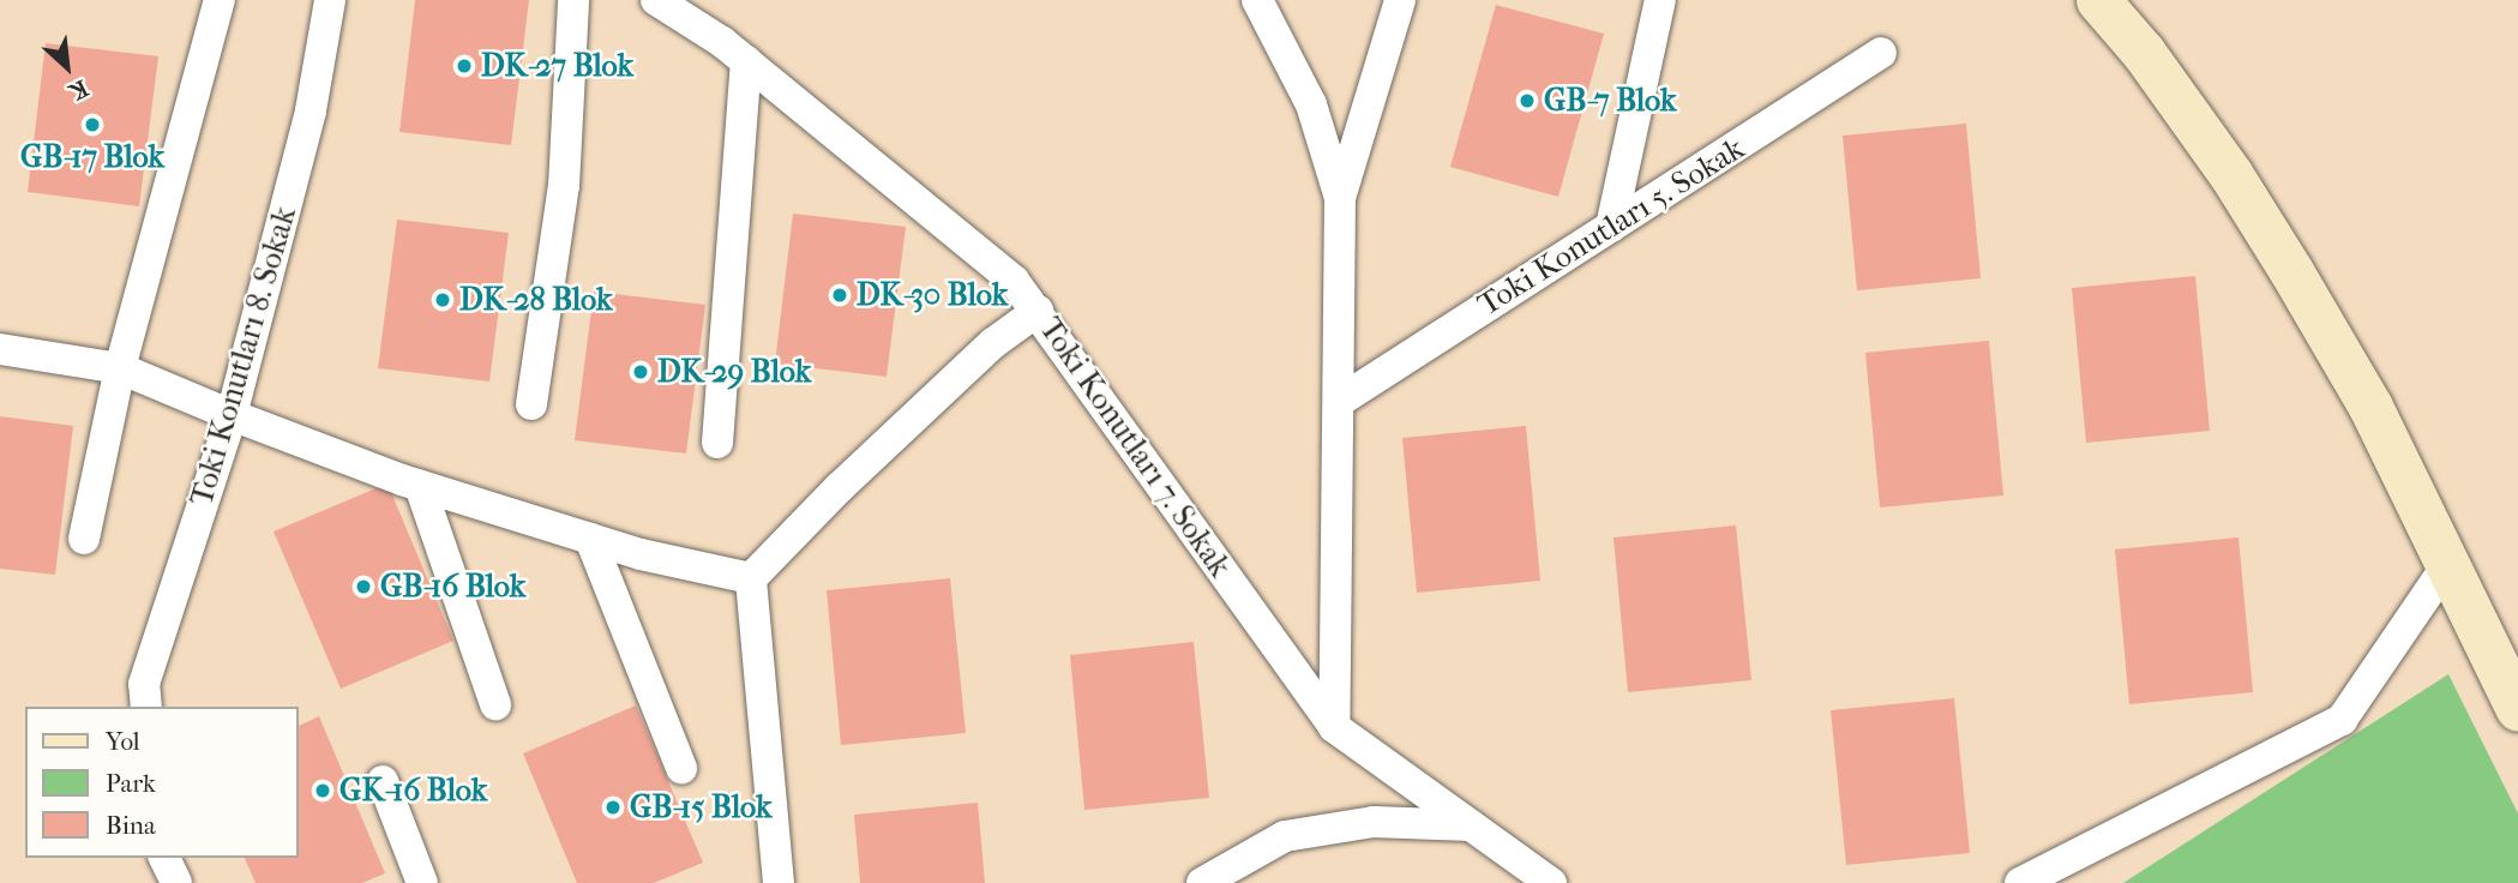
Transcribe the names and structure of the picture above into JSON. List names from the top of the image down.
{
  "streets": {
    "street": ["Toki Konutları 5. Sokak", "Toki Konutları 8. Sokak", "Toki Konutları 7. Sokak"]
  },
  "places": [
    "DK-27 Blok",
    "GB-7 Blok",
    "GB-17 Blok",
    "DK-30 Blok",
    "DK-28 Blok",
    "DK-29 Blok",
    "GB-16 Blok",
    "GK-16 Blok",
    "GB-15 Blok"
  ],
  "legend": ["Yol", "Park", "Bina"],
  "north": "bottom right"
}
